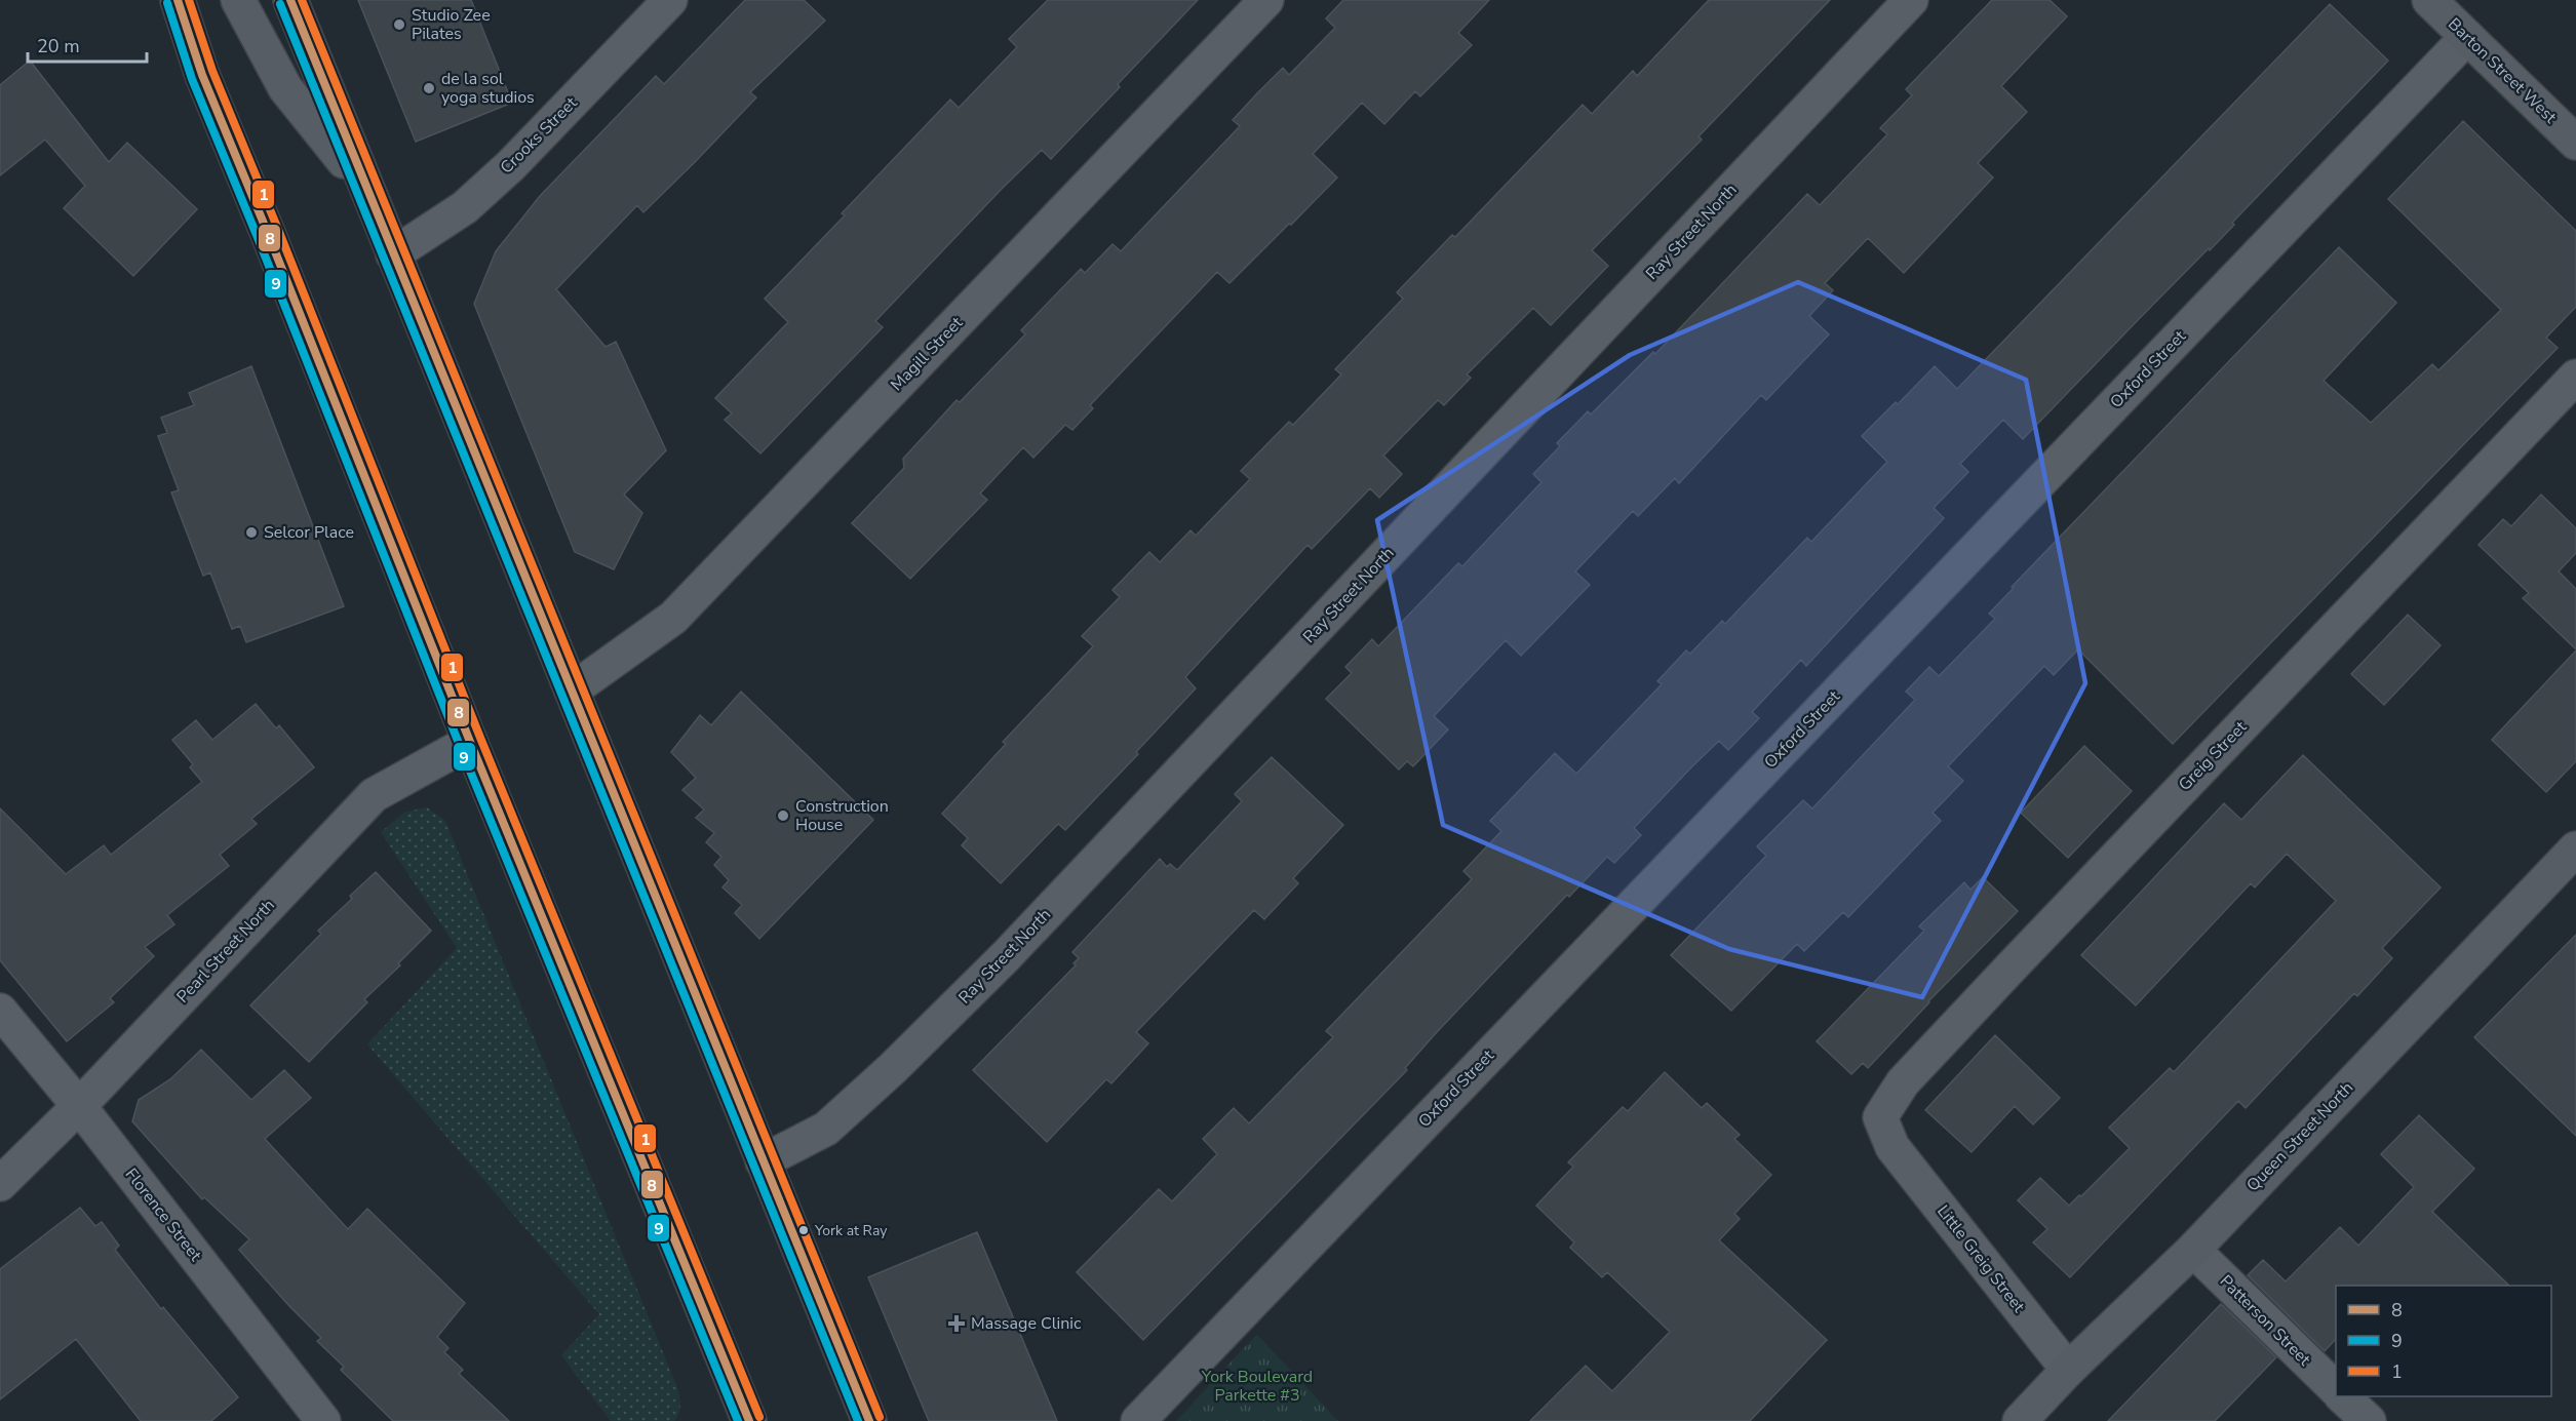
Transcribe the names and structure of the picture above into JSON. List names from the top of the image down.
{
  "streets": {
    "main road": ["Barton Street West", "Queen Street North"],
    "street": [
      "Crooks Street",
      "Ray Street North",
      "Magill Street",
      "Oxford Street",
      "Greig Street",
      "Pearl Street North",
      "Florence Street",
      "Little Greig Street",
      "Patterson Street"
    ]
  },
  "crossings": [
    ["Barton Street West", "Oxford Street"],
    ["Greig Street", "Little Greig Street"],
    ["Pearl Street North", "Florence Street"],
    ["Queen Street North", "Little Greig Street"],
    ["Queen Street North", "Patterson Street"]
  ],
  "parks": ["York Boulevard Parkette #3"],
  "places": {
    "other": [
      "Studio Zee Pilates",
      "de la sol yoga studios",
      "Selcor Place",
      "Construction House",
      "York at Ray"
    ],
    "health": ["Massage Clinic"]
  },
  "lines": ["transit line 8", "transit line 1", "transit line 9"],
  "legend": ["8", "9", "1"],
  "scale_bar": "20 m"
}
